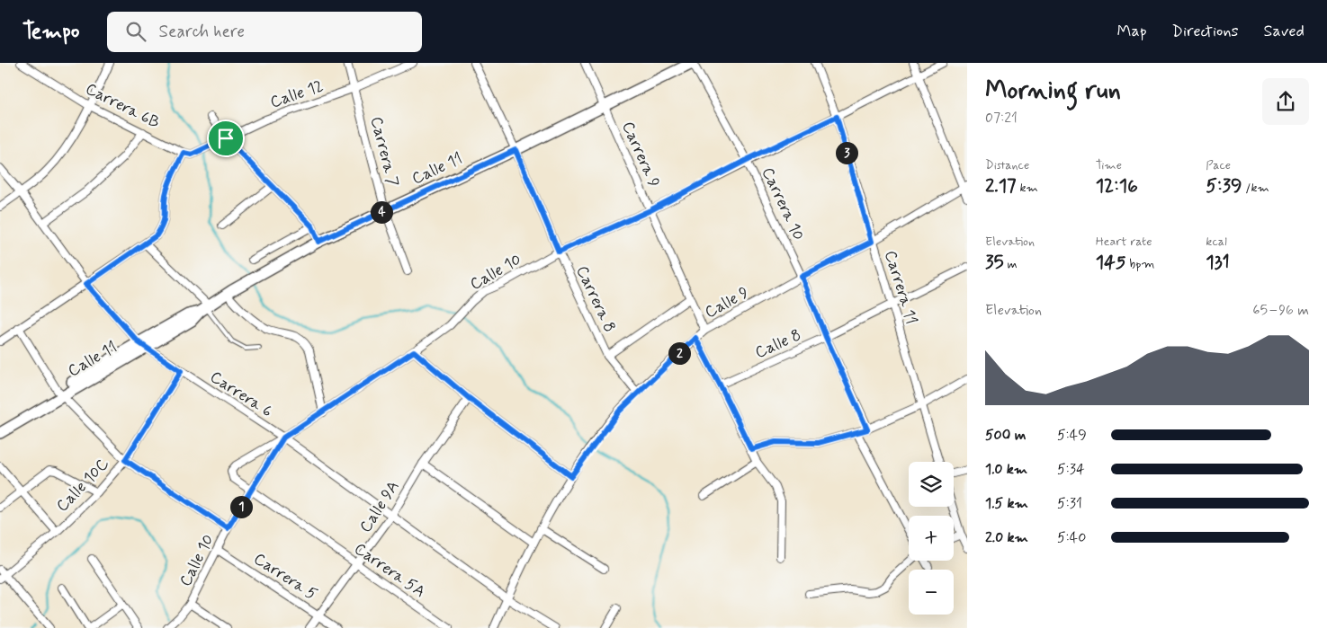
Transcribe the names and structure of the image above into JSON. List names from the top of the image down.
{
  "streets": {
    "street": [
      "Calle 12",
      "Carrera 6B",
      "Carrera 7",
      "Carrera 9",
      "Calle 11",
      "Carrera 10",
      "Calle 10",
      "Carrera 11",
      "Carrera 8",
      "Calle 9",
      "Calle 8",
      "Carrera 6",
      "Calle 10C",
      "Calle 9A",
      "Carrera 5A",
      "Carrera 5"
    ]
  },
  "crossings": [
    ["Calle 12", "Carrera 6B"],
    ["Calle 12", "Carrera 7"],
    ["Carrera 7", "Calle 11"],
    ["Carrera 9", "Calle 11"],
    ["Carrera 9", "Calle 10"],
    ["Carrera 9", "Calle 9"],
    ["Calle 11", "Carrera 10"],
    ["Calle 11", "Carrera 8"],
    ["Calle 11", "Carrera 6"],
    ["Carrera 10", "Calle 10"],
    ["Carrera 10", "Calle 9"],
    ["Carrera 10", "Calle 8"],
    ["Calle 10", "Carrera 11"],
    ["Calle 10", "Carrera 8"],
    ["Calle 10", "Carrera 6"],
    ["Calle 10", "Carrera 5A"],
    ["Calle 10", "Carrera 5"],
    ["Carrera 11", "Calle 9"],
    ["Carrera 11", "Calle 8"],
    ["Carrera 8", "Calle 9"],
    ["Calle 9", "Carrera 6"],
    ["Carrera 6", "Calle 10C"],
    ["Carrera 6", "Calle 9A"],
    ["Carrera 6", "Carrera 5A"],
    ["Calle 9A", "Carrera 5A"],
    ["Calle 9A", "Carrera 5"]
  ],
  "page": {
    "header": "Tempo",
    "search": "Search here",
    "nav": ["Map", "Directions", "Saved"],
    "heading": ["Morning run", "07:21"],
    "stats": [
      ["Distance", "2.17 km"],
      ["Time", "12:16"],
      ["Pace", "5:39 /km"],
      ["Elevation", "35 m"],
      ["Heart rate", "145 bpm"],
      ["kcal", "131"]
    ],
    "pins": [
      "3",
      "4",
      "2",
      "1"
    ],
    "chart": ["Elevation", "65–96 m"],
    "list": [
      {
        "name": "500 m",
        "note": "5:49"
      },
      {
        "name": "1.0 km",
        "note": "5:34"
      },
      {
        "name": "1.5 km",
        "note": "5:31"
      },
      {
        "name": "2.0 km",
        "note": "5:40"
      }
    ],
    "map_buttons": ["+", "−"]
  }
}
